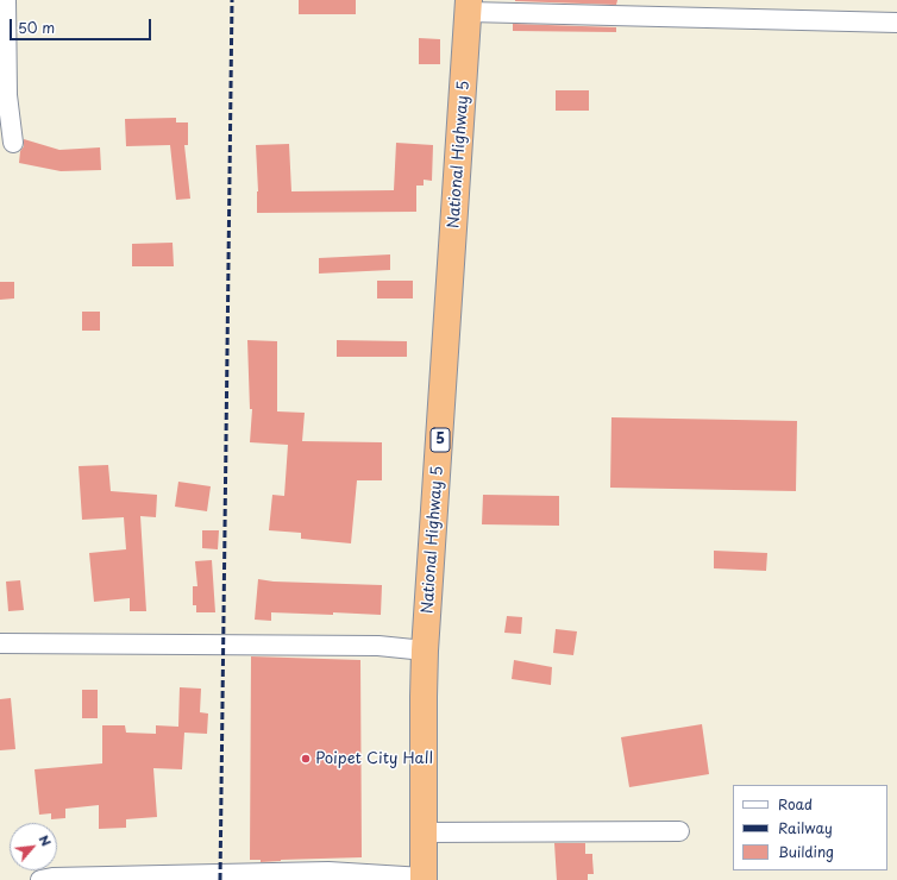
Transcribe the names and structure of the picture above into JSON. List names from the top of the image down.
{
  "streets": {
    "highway": ["National Highway 5", "5"]
  },
  "places": ["Poipet City Hall"],
  "legend": ["Road", "Railway", "Building"],
  "scale_bar": "50 m",
  "north": "top right"
}
